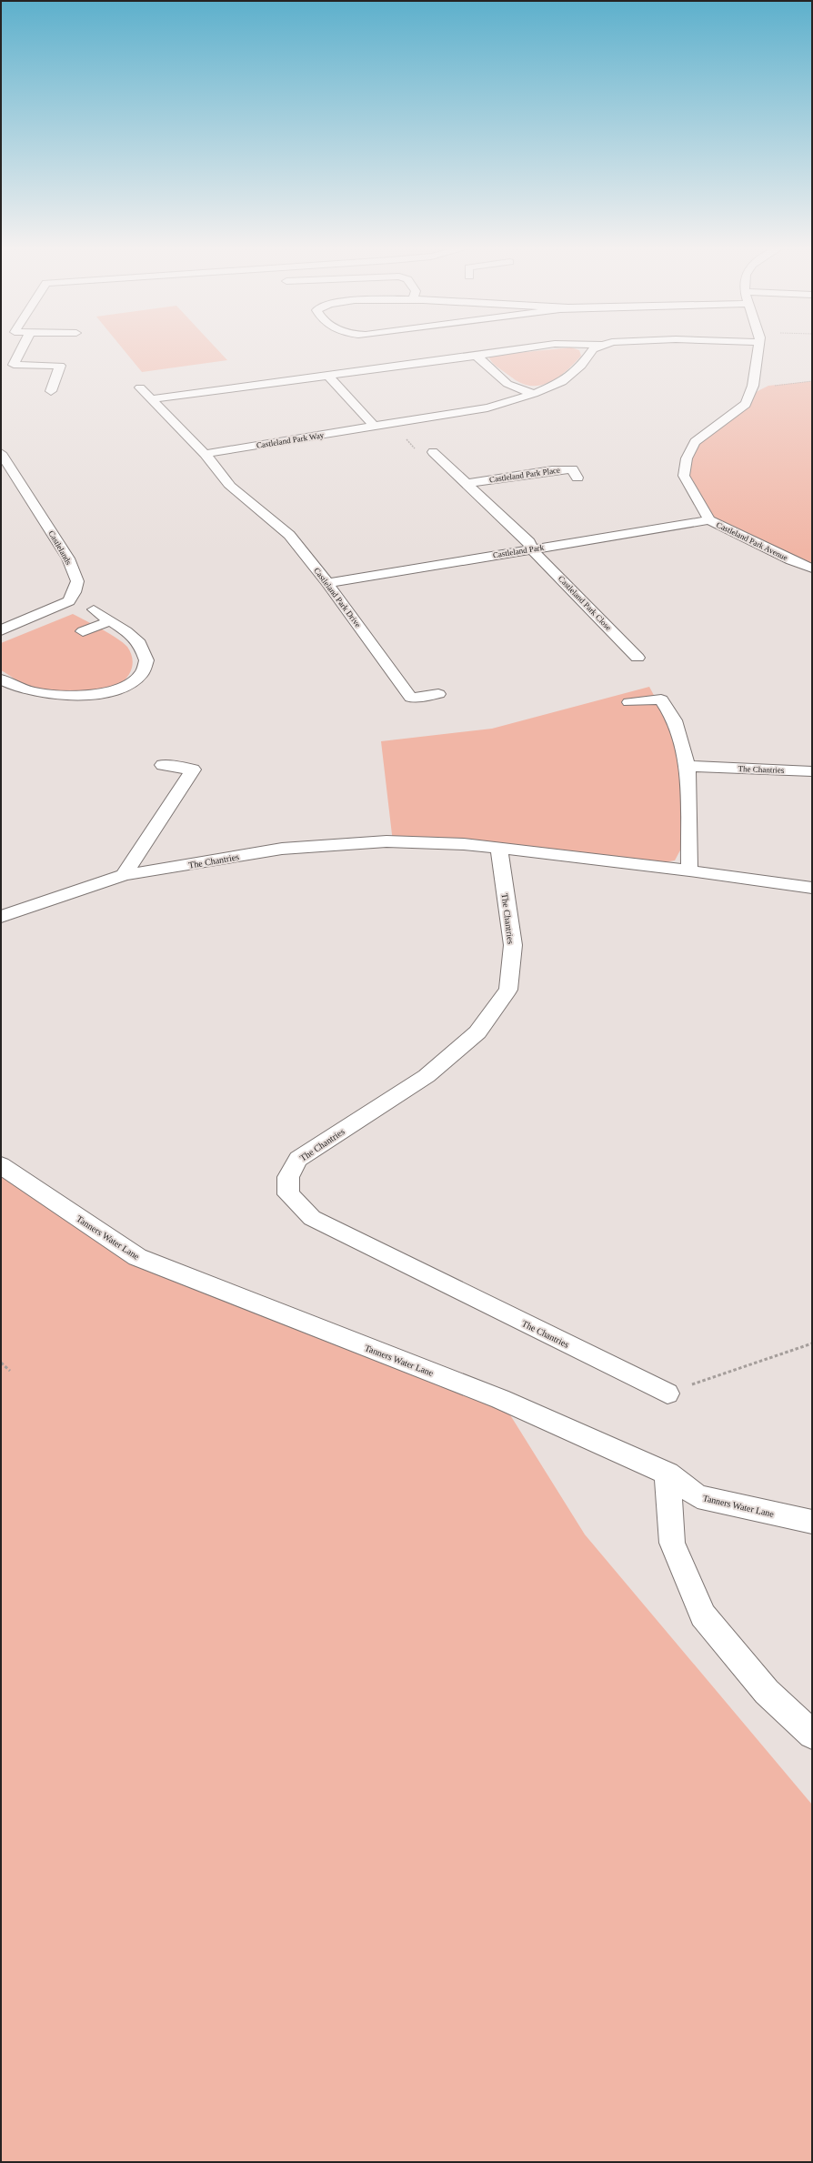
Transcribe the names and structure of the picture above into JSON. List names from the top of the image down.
{
  "streets": {
    "street": [
      "Castleland Park Way",
      "Castleland Park Place",
      "Castleland Park Avenue",
      "Castlelands",
      "Castleland Park",
      "Castleland Park Drive",
      "Castleland Park Close",
      "The Chantries",
      "Tanners Water Lane"
    ]
  },
  "crossings": [
    ["Castleland Park Way", "Castleland Park Drive"],
    ["Castleland Park Avenue", "Castleland Park"],
    ["Castleland Park", "Castleland Park Drive"],
    ["Castleland Park", "Castleland Park Close"]
  ]
}
